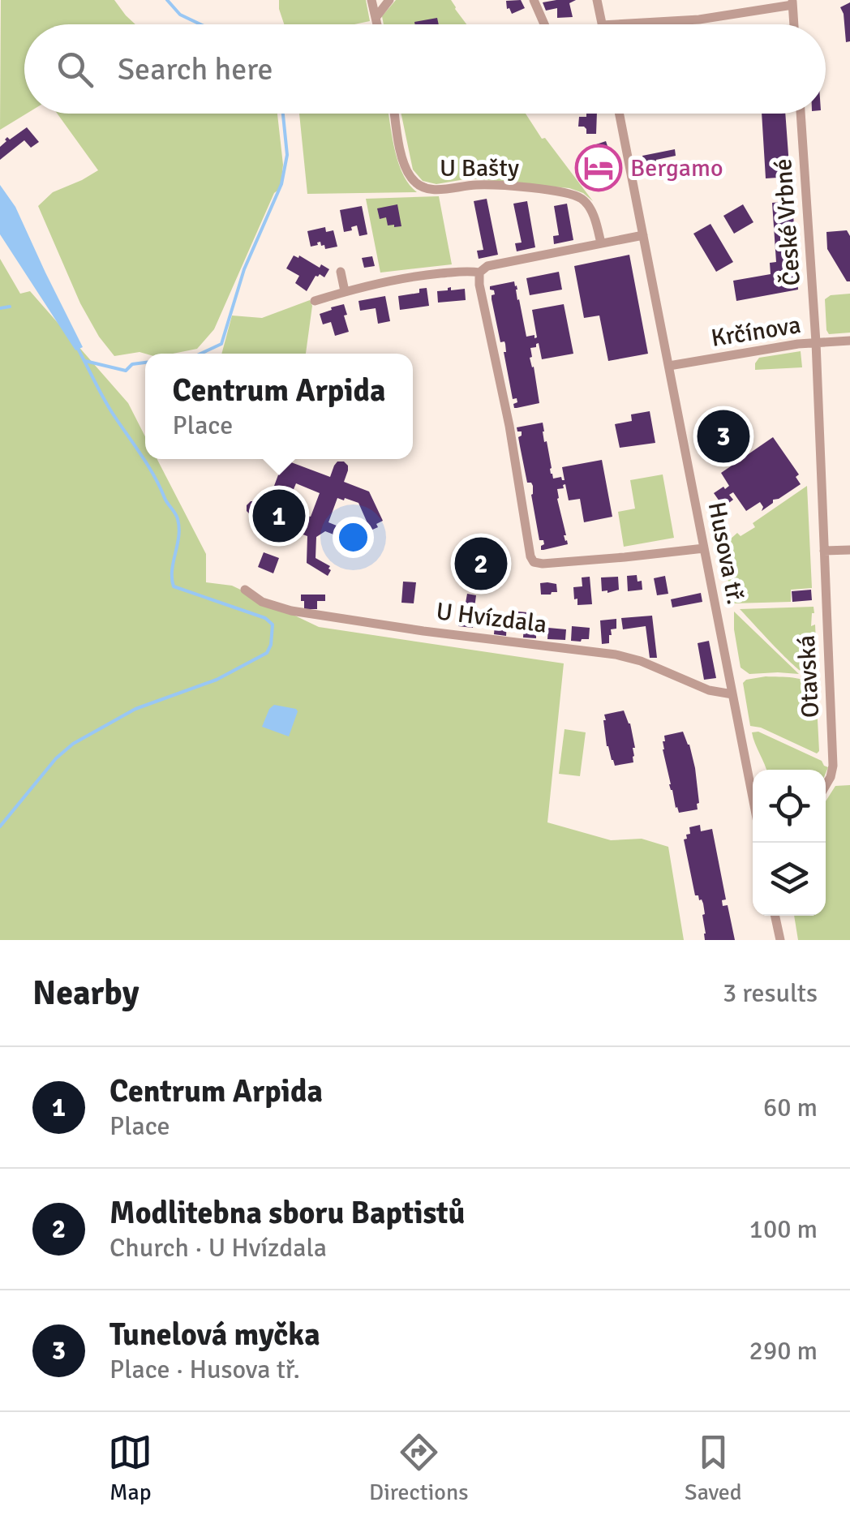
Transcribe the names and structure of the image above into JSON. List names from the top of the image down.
{
  "streets": {
    "street": [
      "U Bašty",
      "České Vrbné",
      "Krčínova",
      "Husova tř.",
      "U Hvízdala",
      "Otavská"
    ]
  },
  "crossings": [
    ["České Vrbné", "Krčínova"],
    ["České Vrbné", "Otavská"],
    ["Krčínova", "Husova tř."],
    ["Krčínova", "Otavská"],
    ["Husova tř.", "U Hvízdala"]
  ],
  "places": {
    "hotel": ["Bergamo"]
  },
  "page": {
    "search": "Search here",
    "popup": ["Centrum Arpida", "Place"],
    "pins": ["3", "1", "2"],
    "heading": ["Nearby", "3 results"],
    "list": [
      {
        "mark": "1",
        "name": "Centrum Arpida",
        "note": "Place",
        "value": "60 m"
      },
      {
        "mark": "2",
        "name": "Modlitebna sboru Baptistů",
        "note": "Church · U Hvízdala",
        "value": "100 m"
      },
      {
        "mark": "3",
        "name": "Tunelová myčka",
        "note": "Place · Husova tř.",
        "value": "290 m"
      }
    ],
    "nav": ["Map", "Directions", "Saved"]
  }
}
